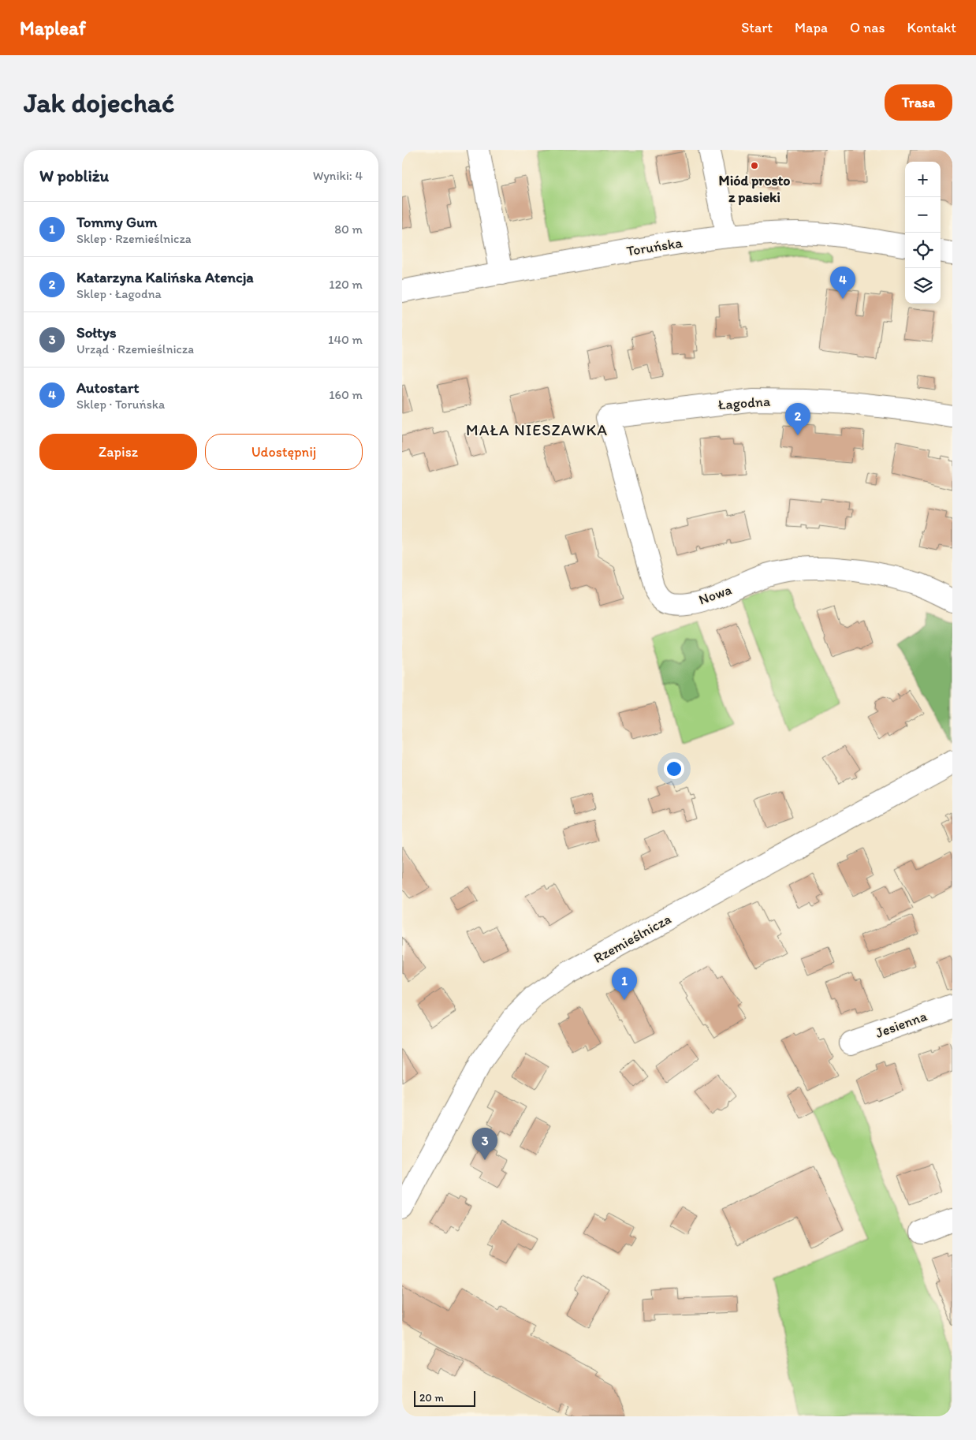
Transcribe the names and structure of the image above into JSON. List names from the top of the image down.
{
  "streets": {
    "street": [
      "Toruńska",
      "Łagodna",
      "Nowa",
      "Rzemieślnicza",
      "Jesienna"
    ]
  },
  "crossings": [
    ["Łagodna", "Nowa"]
  ],
  "districts": ["MAŁA NIESZAWKA"],
  "places": ["Miód prosto z pasieki"],
  "scale_bar": "20 m",
  "page": {
    "header": "Mapleaf",
    "nav": [
      "Start",
      "Mapa",
      "O nas",
      "Kontakt"
    ],
    "buttons": [
      "Trasa",
      ["Zapisz", "Udostępnij"]
    ],
    "title": "Jak dojechać",
    "heading": ["W pobliżu", "Wyniki: 4"],
    "map_buttons": ["+", "−"],
    "list": [
      {
        "mark": "1",
        "name": "Tommy Gum",
        "note": "Sklep · Rzemieślnicza",
        "value": "80 m"
      },
      {
        "mark": "2",
        "name": "Katarzyna Kalińska Atencja",
        "note": "Sklep · Łagodna",
        "value": "120 m"
      },
      {
        "mark": "3",
        "name": "Sołtys",
        "note": "Urząd · Rzemieślnicza",
        "value": "140 m"
      },
      {
        "mark": "4",
        "name": "Autostart",
        "note": "Sklep · Toruńska",
        "value": "160 m"
      }
    ],
    "pins": [
      "4",
      "2",
      "1",
      "3"
    ],
    "scale": "20 m"
  }
}
